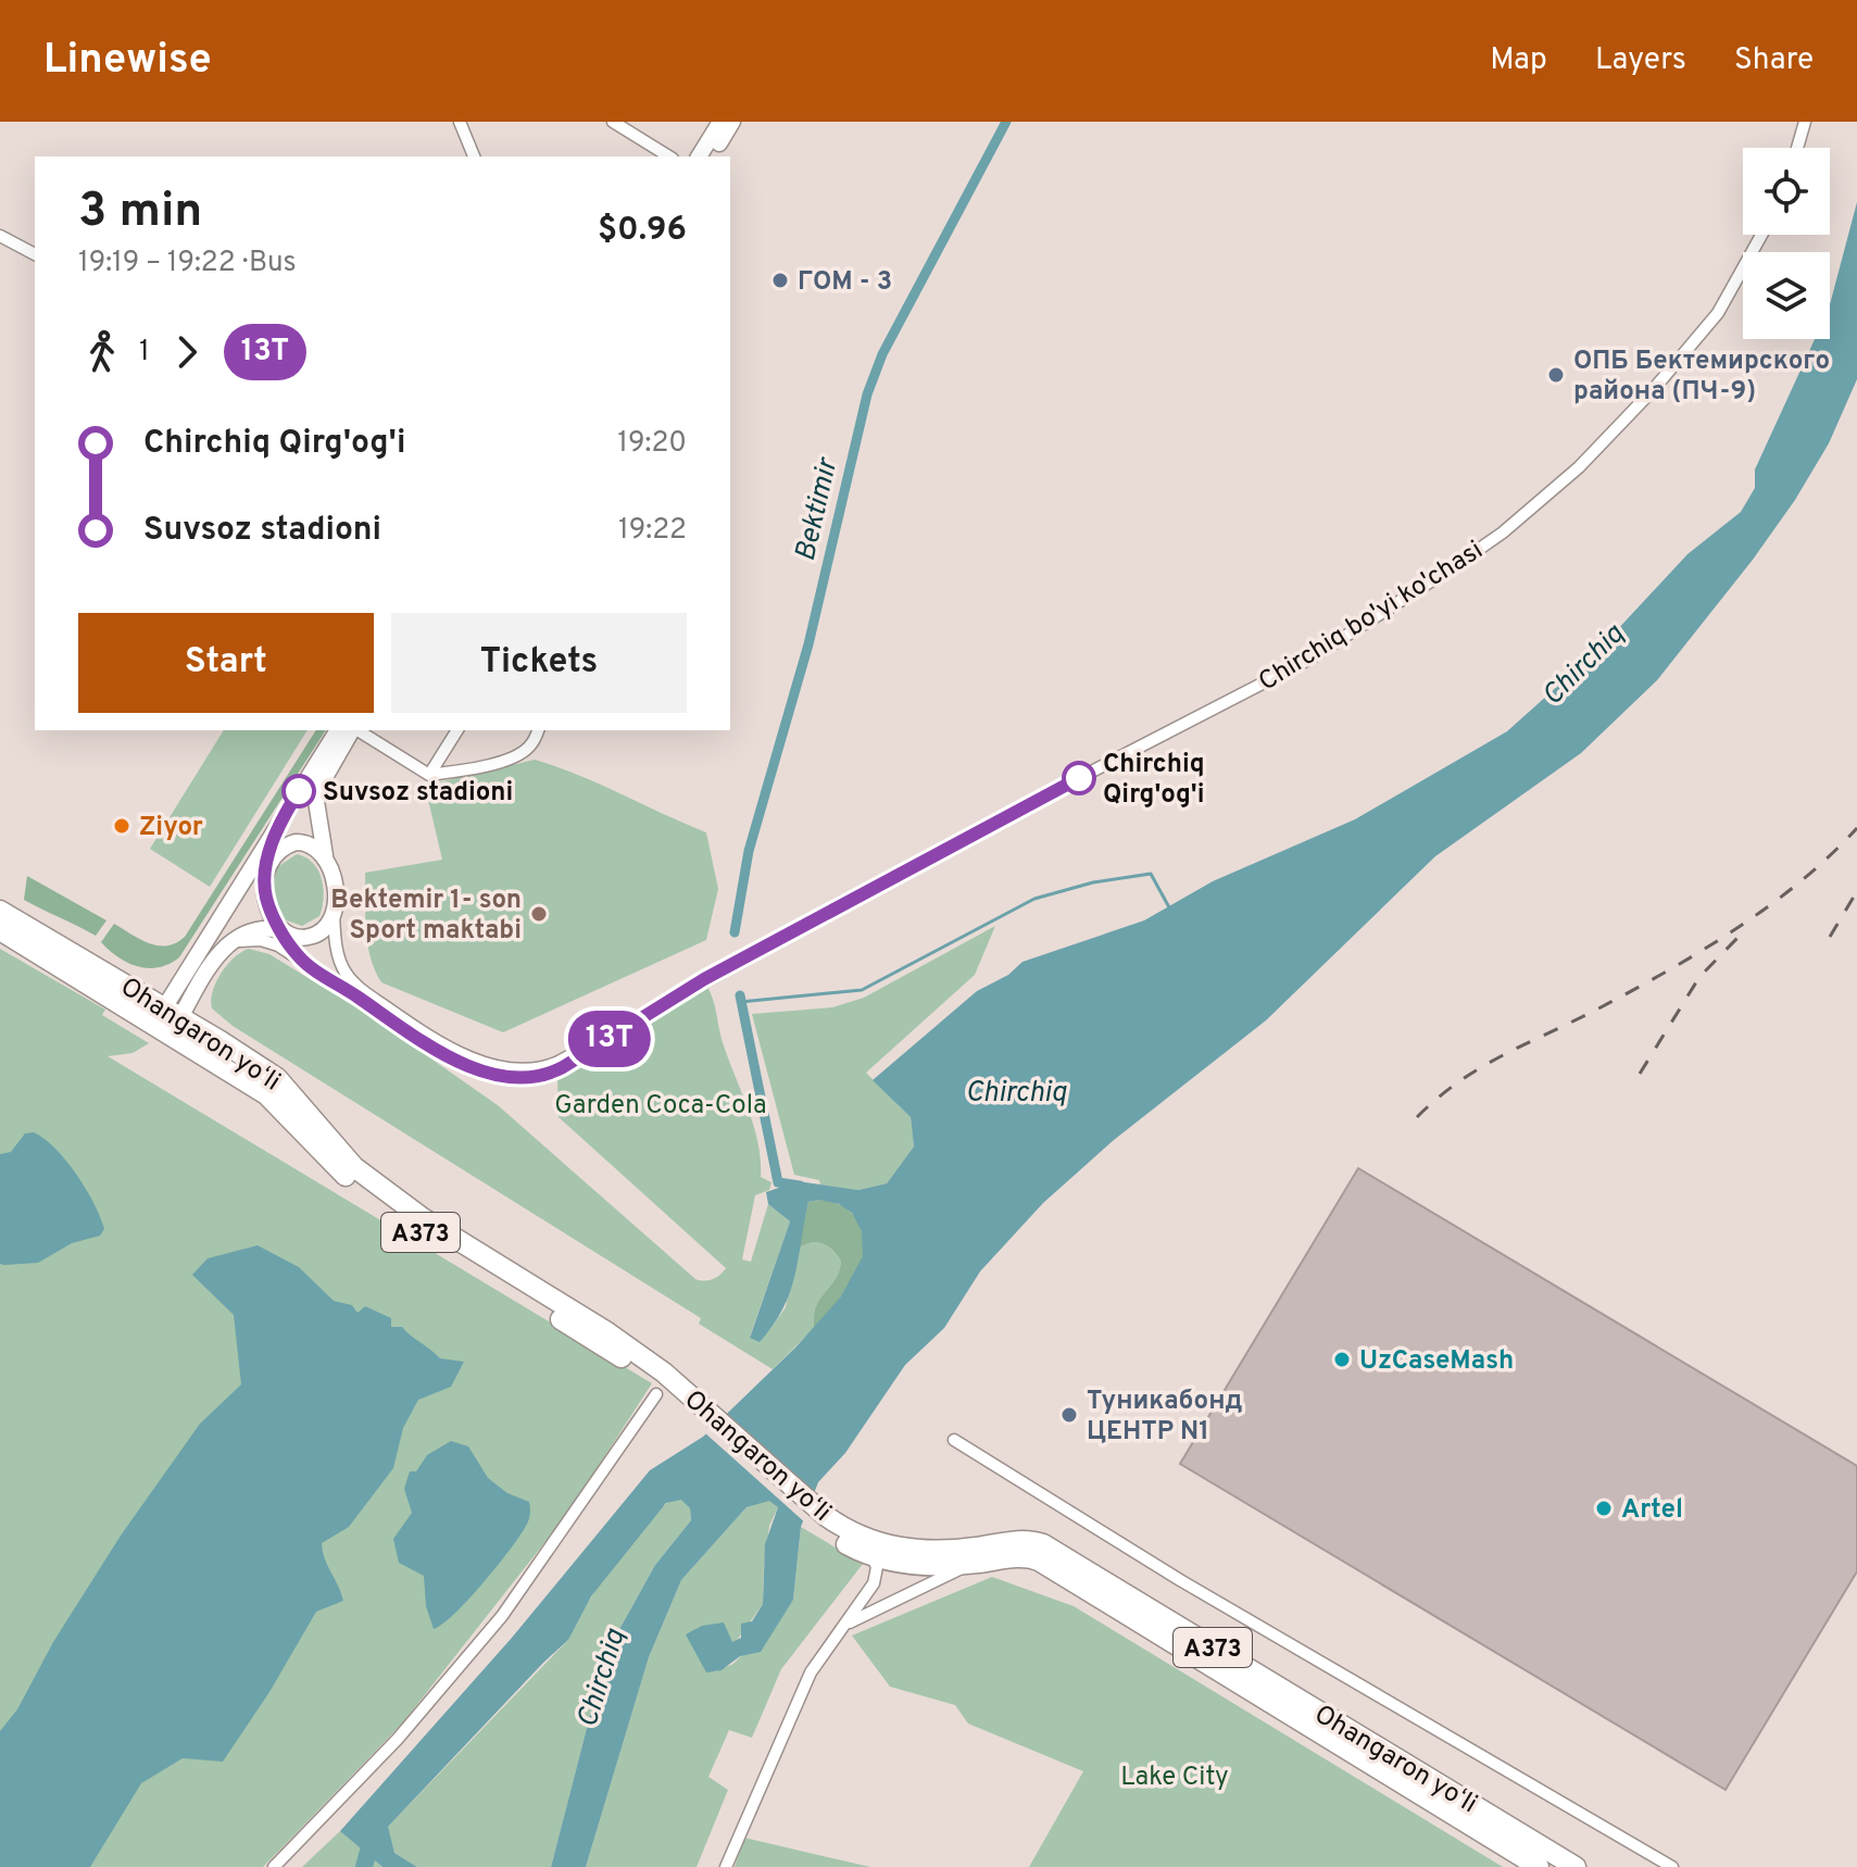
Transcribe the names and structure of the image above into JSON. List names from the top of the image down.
{
  "streets": {
    "highway": ["Ohangaron yoʻli", "A373"],
    "street": ["Chirchiq bo'yi ko'chasi"]
  },
  "water": ["Bektimir", "Chirchiq"],
  "parks": ["Garden Coca-Cola", "Lake City"],
  "places": [
    "ГОМ - 3",
    "ОПБ Бектемирского района (ПЧ-9)",
    "Chirchiq Qirg'og'i",
    "Suvsoz stadioni",
    "Ziyor",
    "Bektemir 1- son Sport maktabi",
    "UzCaseMash",
    "Туникабонд ЦЕНТР N1",
    "Artel"
  ],
  "lines": ["bus line 13Т"],
  "page": {
    "header": "Linewise",
    "nav": ["Map", "Layers", "Share"],
    "on_map": "13Т",
    "heading": ["3 min", "19:19 – 19:22 · Bus", "$0.96"],
    "legs": ["1", "13Т"],
    "list": [
      {
        "name": "Chirchiq Qirg'og'i",
        "value": "19:20"
      },
      {
        "name": "Suvsoz stadioni",
        "value": "19:22"
      }
    ],
    "buttons": ["Start", "Tickets"]
  }
}
